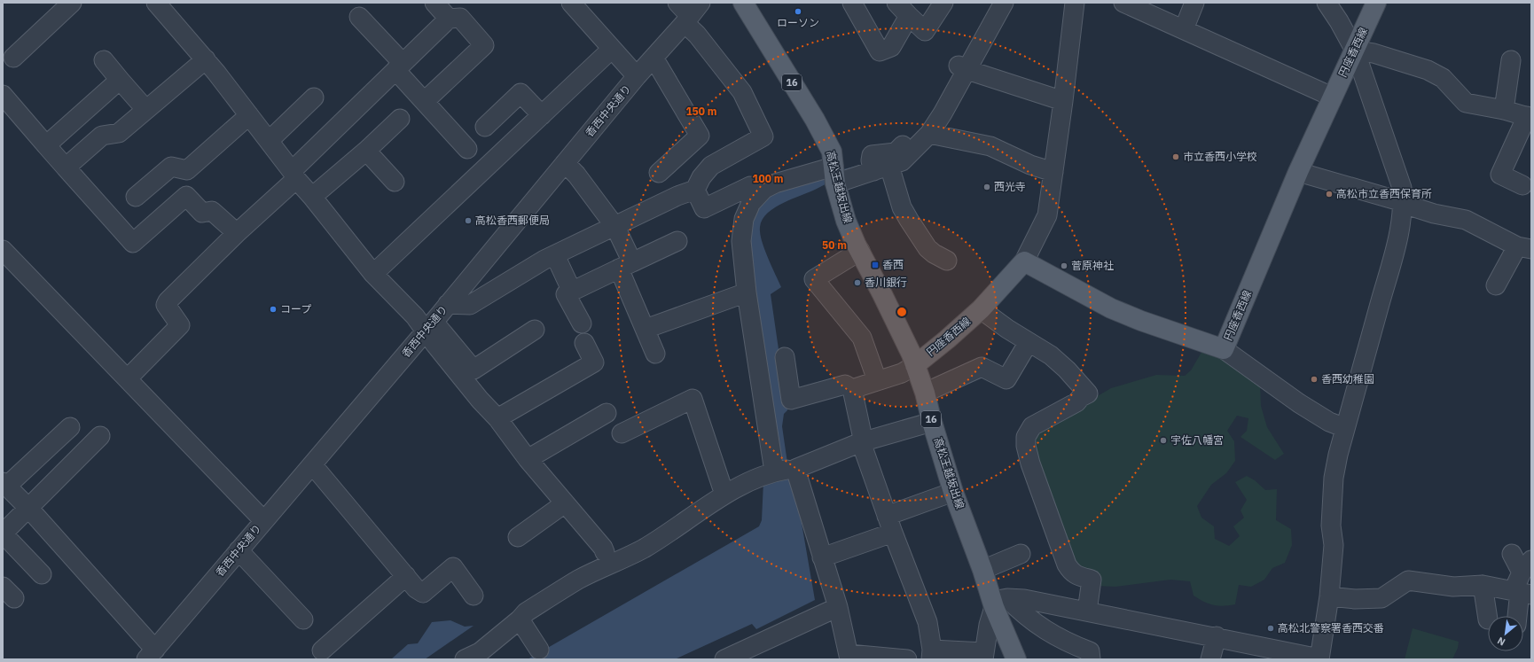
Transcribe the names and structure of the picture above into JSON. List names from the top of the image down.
{
  "streets": {
    "main road": ["円座香西線", "16", "高松王越坂出線"],
    "street": ["香西中央通り"]
  },
  "crossings": [
    ["円座香西線", "高松王越坂出線"]
  ],
  "places": {
    "other": [
      "ローソン",
      "市立香西小学校",
      "西光寺",
      "高松市立香西保育所",
      "高松香西郵便局",
      "菅原神社",
      "香川銀行",
      "コープ",
      "香西幼稚園",
      "宇佐八幡宮",
      "高松北警察署香西交番"
    ],
    "transit": ["香西"]
  },
  "north": "bottom left",
  "rings": ["150 m", "100 m", "50 m"]
}
